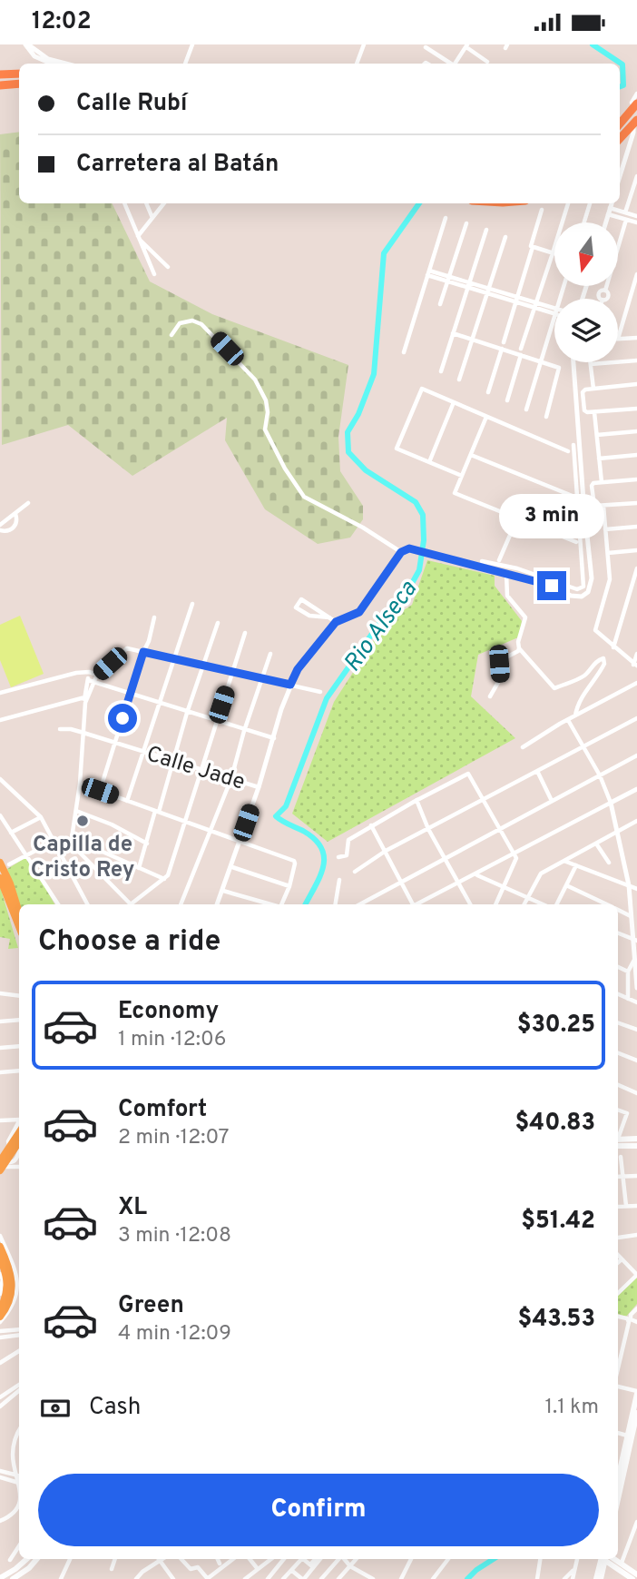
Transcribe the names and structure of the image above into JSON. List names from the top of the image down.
{
  "streets": {
    "street": ["Calle Jade"]
  },
  "water": ["Rio Alseca"],
  "places": ["Capilla de Cristo Rey"],
  "north": "bottom",
  "page": {
    "status": "12:02",
    "banner": ["Calle Rubí", "Carretera al Batán"],
    "bubble": "3 min",
    "heading": "Choose a ride",
    "list": [
      {
        "name": "Economy",
        "note": "1 min · 12:06",
        "value": "$30.25"
      },
      {
        "name": "Comfort",
        "note": "2 min · 12:07",
        "value": "$40.83"
      },
      {
        "name": "XL",
        "note": "3 min · 12:08",
        "value": "$51.42"
      },
      {
        "name": "Green",
        "note": "4 min · 12:09",
        "value": "$43.53"
      }
    ],
    "pay": ["Cash", "1.1 km"],
    "buttons": "Confirm"
  }
}
